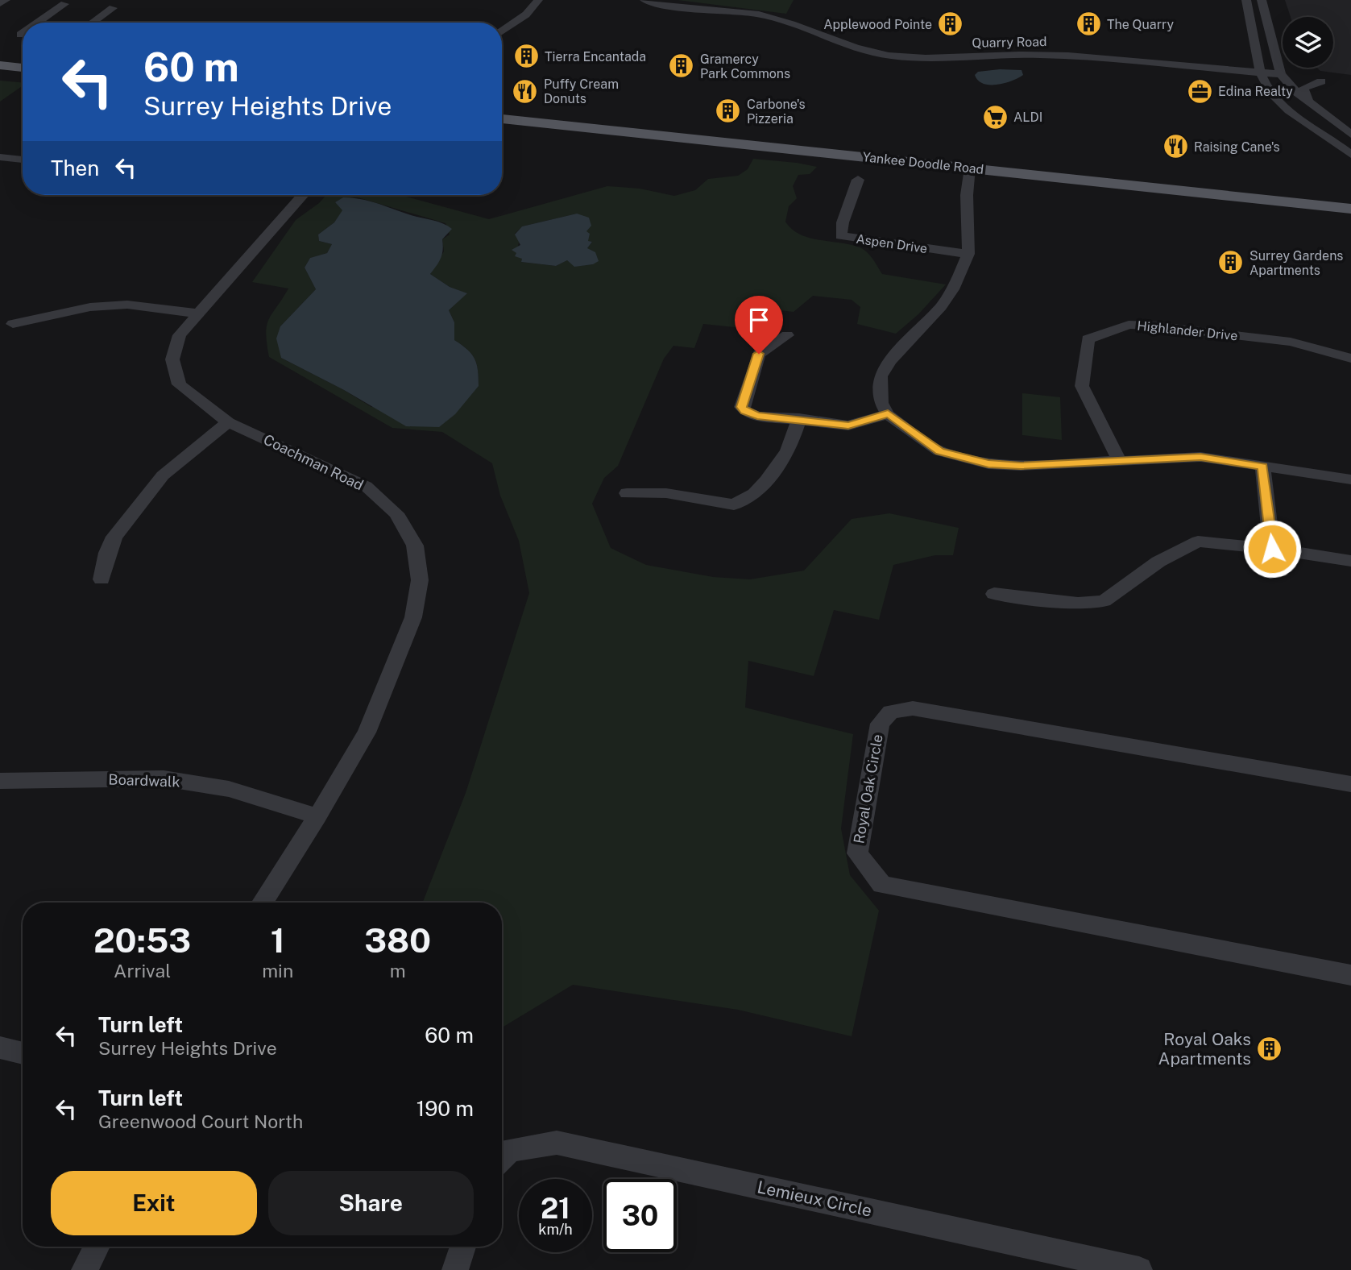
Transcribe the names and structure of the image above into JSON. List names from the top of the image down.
{
  "streets": {
    "main road": ["Yankee Doodle Road"],
    "street": [
      "Quarry Road",
      "Aspen Drive",
      "Highlander Drive",
      "Coachman Road",
      "Boardwalk",
      "Royal Oak Circle",
      "Lemieux Circle"
    ]
  },
  "crossings": [
    ["Coachman Road", "Boardwalk"]
  ],
  "places": {
    "building": [
      "Applewood Pointe",
      "The Quarry",
      "Tierra Encantada",
      "Gramercy Park Commons",
      "Carbone's Pizzeria",
      "Surrey Gardens Apartments",
      "Royal Oaks Apartments"
    ],
    "restaurant": ["Puffy Cream Donuts", "Raising Cane's"],
    "office": ["Edina Realty"],
    "supermarket": ["ALDI"]
  },
  "page": {
    "turn": ["60 m", "Surrey Heights Drive"],
    "then": "Then",
    "eta": [
      "20:53",
      "Arrival",
      "1",
      "min",
      "380",
      "m"
    ],
    "list": [
      {
        "name": "Turn left",
        "note": "Surrey Heights Drive",
        "value": "60 m"
      },
      {
        "name": "Turn left",
        "note": "Greenwood Court North",
        "value": "190 m"
      }
    ],
    "buttons": ["Exit", "Share"],
    "speed": "21 km/h",
    "limit": "30"
  }
}
